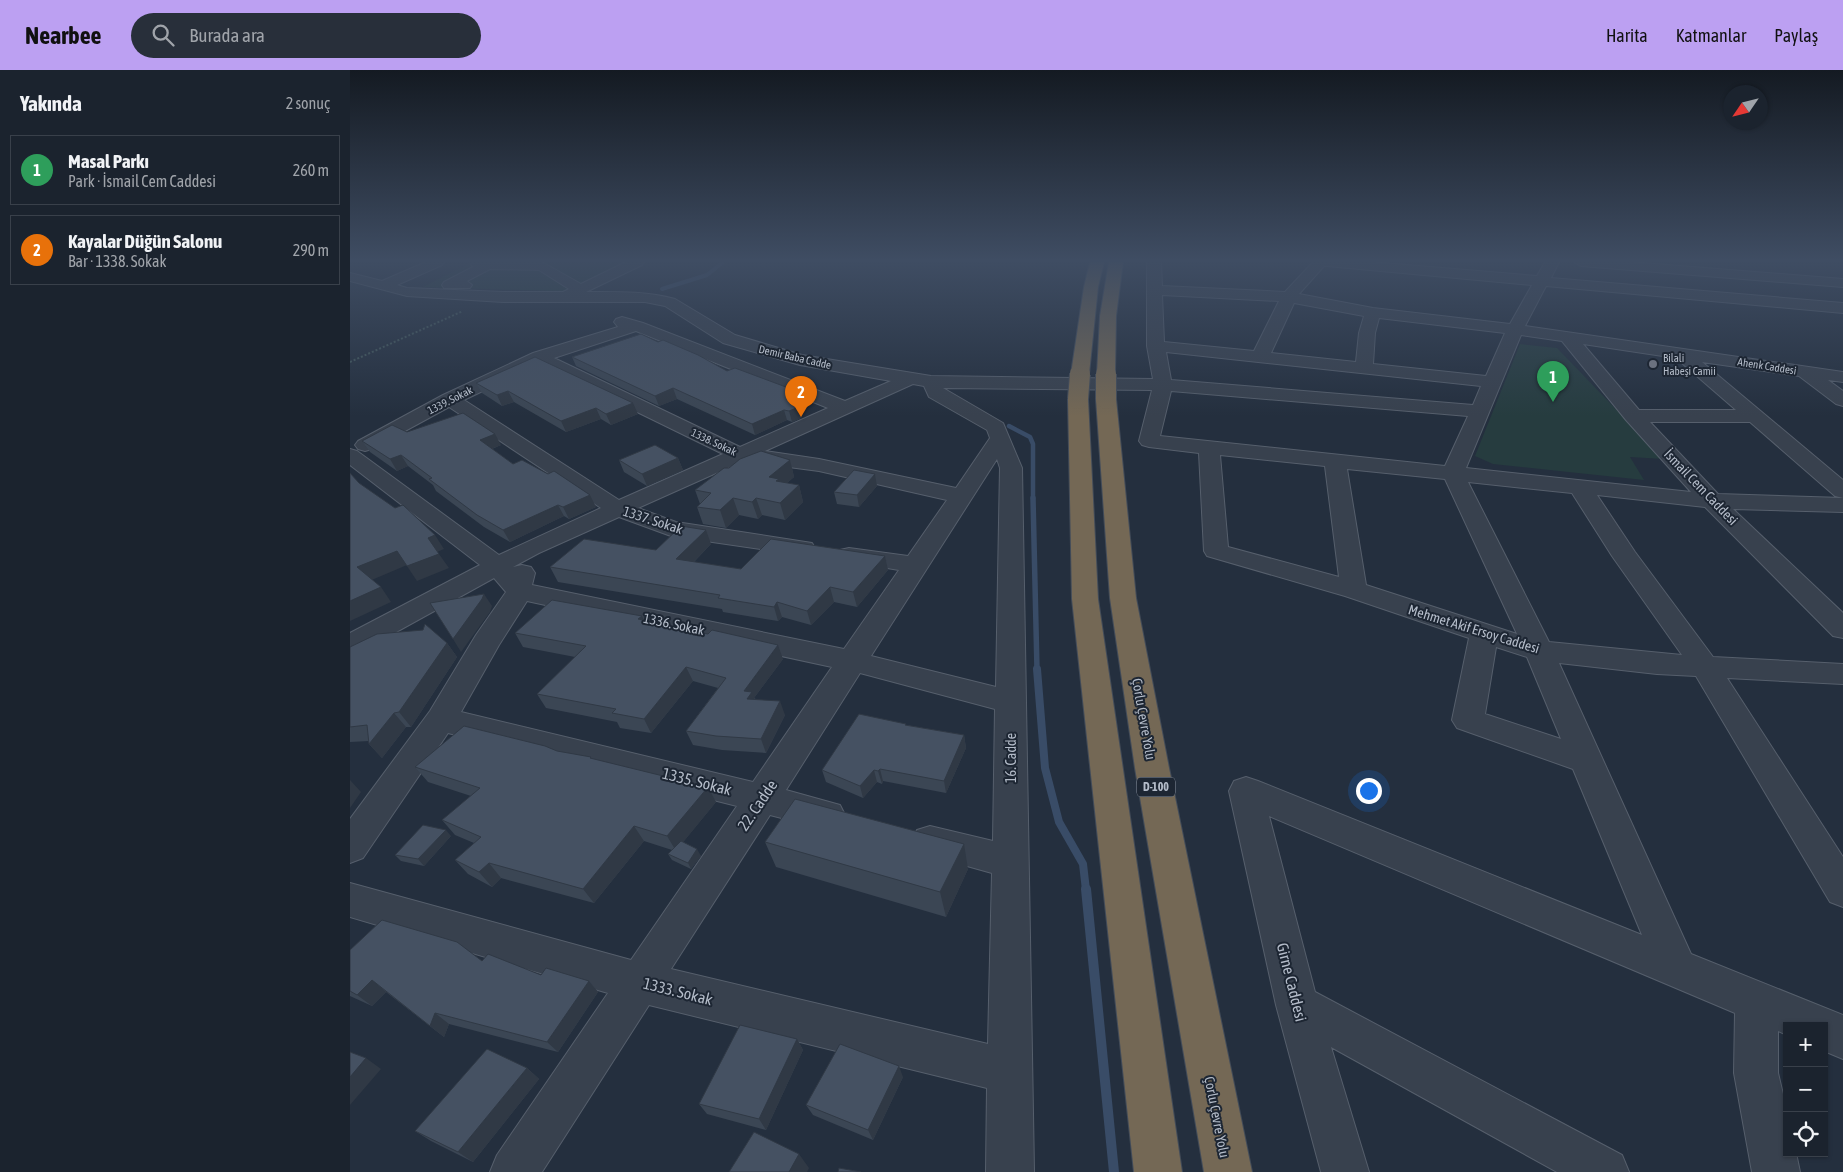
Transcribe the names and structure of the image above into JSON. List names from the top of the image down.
{
  "streets": {
    "highway": ["Çorlu Çevre Yolu", "D-100"],
    "street": [
      "Demir Baba Cadde",
      "Ahenk Caddesi",
      "1339. Sokak",
      "1338. Sokak",
      "İsmail Cem Caddesi",
      "1337. Sokak",
      "1336. Sokak",
      "Mehmet Akif Ersoy Caddesi",
      "16. Cadde",
      "1335. Sokak",
      "22. Cadde",
      "Girne Caddesi",
      "1333. Sokak"
    ]
  },
  "crossings": [
    ["Demir Baba Cadde", "16. Cadde"],
    ["Ahenk Caddesi", "İsmail Cem Caddesi"],
    ["1339. Sokak", "1338. Sokak"],
    ["1339. Sokak", "1337. Sokak"],
    ["1338. Sokak", "22. Cadde"],
    ["1337. Sokak", "22. Cadde"],
    ["1336. Sokak", "16. Cadde"],
    ["1336. Sokak", "22. Cadde"],
    ["16. Cadde", "22. Cadde"],
    ["16. Cadde", "1333. Sokak"],
    ["1335. Sokak", "22. Cadde"],
    ["22. Cadde", "1333. Sokak"]
  ],
  "places": ["Bilali Habeşi Camii"],
  "north": "bottom left",
  "page": {
    "header": "Nearbee",
    "search": "Burada ara",
    "nav": ["Harita", "Katmanlar", "Paylaş"],
    "heading": ["Yakında", "2 sonuç"],
    "list": [
      {
        "mark": "1",
        "name": "Masal Parkı",
        "note": "Park · İsmail Cem Caddesi",
        "value": "260 m"
      },
      {
        "mark": "2",
        "name": "Kayalar Düğün Salonu",
        "note": "Bar · 1338. Sokak",
        "value": "290 m"
      }
    ],
    "pins": ["1", "2"],
    "map_buttons": ["+", "−"]
  }
}
